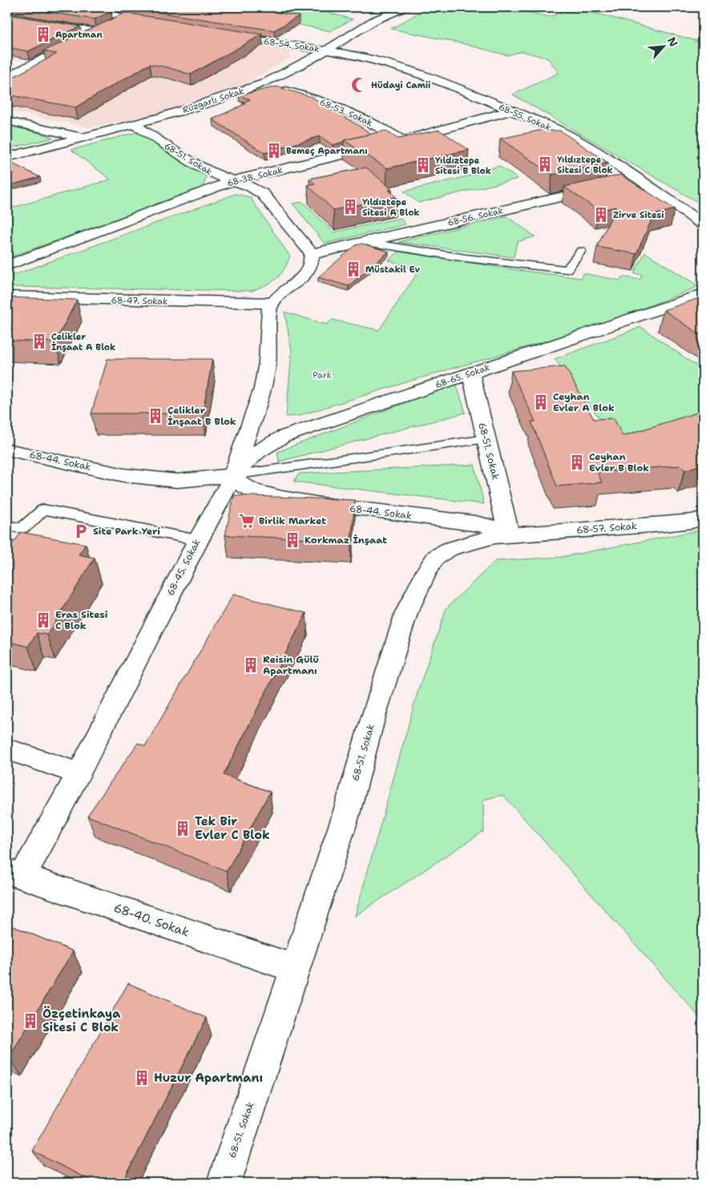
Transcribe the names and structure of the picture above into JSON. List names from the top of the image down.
{
  "streets": {
    "street": [
      "68-54. Sokak",
      "Rüzgarlı Sokak",
      "68-53. Sokak",
      "68-55. Sokak",
      "68-51. Sokak",
      "68-38. Sokak",
      "68-56. Sokak",
      "68-47. Sokak",
      "68-65. Sokak",
      "68-44. Sokak",
      "68-57. Sokak",
      "68-45. Sokak",
      "68-40. Sokak"
    ]
  },
  "crossings": [
    ["68-54. Sokak", "Rüzgarlı Sokak"],
    ["68-54. Sokak", "68-55. Sokak"],
    ["Rüzgarlı Sokak", "68-53. Sokak"],
    ["Rüzgarlı Sokak", "68-55. Sokak"],
    ["Rüzgarlı Sokak", "68-51. Sokak"],
    ["68-53. Sokak", "68-38. Sokak"],
    ["68-55. Sokak", "68-38. Sokak"],
    ["68-51. Sokak", "68-38. Sokak"],
    ["68-51. Sokak", "68-56. Sokak"],
    ["68-51. Sokak", "68-65. Sokak"],
    ["68-51. Sokak", "68-44. Sokak"],
    ["68-51. Sokak", "68-57. Sokak"],
    ["68-51. Sokak", "68-40. Sokak"],
    ["68-47. Sokak", "68-45. Sokak"],
    ["68-65. Sokak", "68-44. Sokak"],
    ["68-65. Sokak", "68-45. Sokak"],
    ["68-44. Sokak", "68-57. Sokak"],
    ["68-44. Sokak", "68-45. Sokak"],
    ["68-45. Sokak", "68-40. Sokak"]
  ],
  "parks": ["Park"],
  "places": {
    "building": [
      "Apartman",
      "Bemeç Apartmanı",
      "Yıldıztepe Sitesi C Blok",
      "Yıldıztepe Sitesi B Blok",
      "Yıldıztepe Sitesi A Blok",
      "Zirve Sitesi",
      "Müstakil Ev",
      "Çelikler İnşaat A Blok",
      "Ceyhan Evler A Blok",
      "Çelikler İnşaat B Blok",
      "Ceyhan Evler B Blok",
      "Korkmaz İnşaat",
      "Eras Sitesi C Blok",
      "Reisin Gülü Apartmanı",
      "Tek Bir Evler C Blok",
      "Özçetinkaya Sitesi C Blok",
      "Huzur Apartmanı"
    ],
    "mosque": ["Hüdayi Camii"],
    "supermarket": ["Birlik Market"],
    "parking": ["Site Park Yeri"]
  },
  "north": "top right"
}
